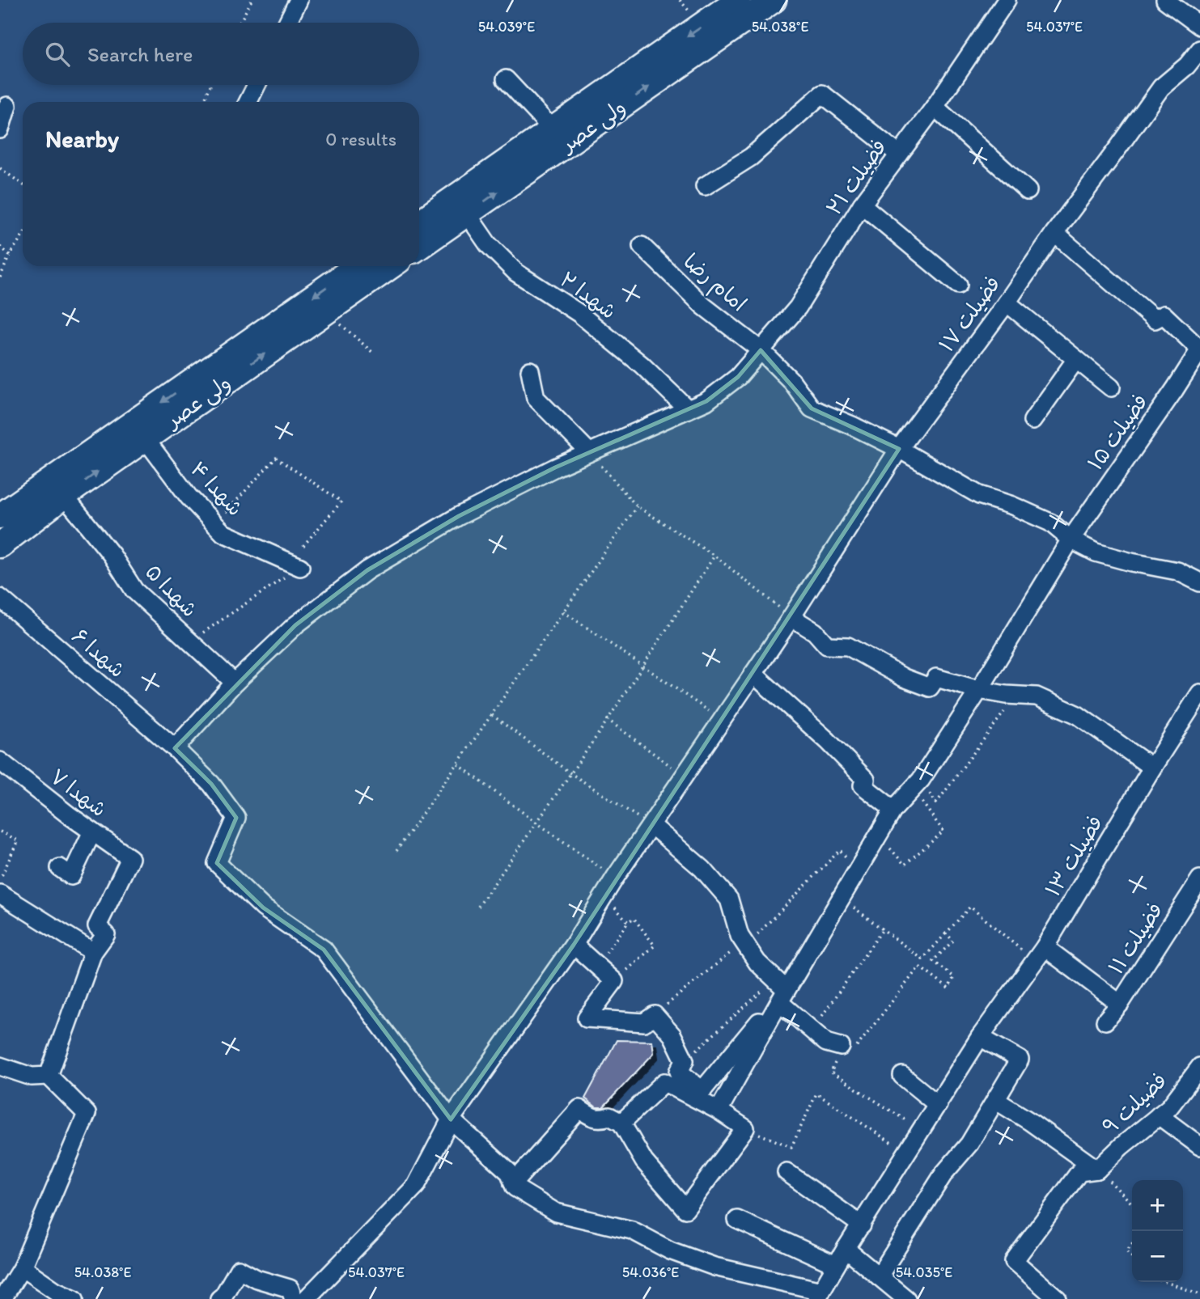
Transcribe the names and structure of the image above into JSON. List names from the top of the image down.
{
  "streets": {
    "main road": ["ولی عصر"],
    "street": [
      "فضیلت ۲۱",
      "امام رضا",
      "شهدا ۲",
      "فضیلت ۱۷",
      "فضیلت ۱۵",
      "شهدا ۴",
      "شهدا ۵",
      "شهدا ۶",
      "شهدا ۷",
      "فضیلت ۱۳",
      "فضیلت ۱۱",
      "فضیلت ۹"
    ]
  },
  "crossings": [
    ["ولی عصر", "شهدا ۲"],
    ["ولی عصر", "شهدا ۴"],
    ["ولی عصر", "شهدا ۵"],
    ["فضیلت ۲۱", "امام رضا"],
    ["فضیلت ۲۱", "شهدا ۲"],
    ["فضیلت ۲۱", "شهدا ۵"],
    ["فضیلت ۲۱", "شهدا ۶"],
    ["امام رضا", "فضیلت ۱۷"],
    ["امام رضا", "فضیلت ۱۵"],
    ["فضیلت ۱۷", "شهدا ۶"]
  ],
  "page": {
    "search": "Search here",
    "heading": ["Nearby", "0 results"],
    "map_buttons": ["+", "−"]
  },
  "coordinates": [
    "54.039°E",
    "54.038°E",
    "54.037°E",
    "54.036°E",
    "54.035°E"
  ]
}
